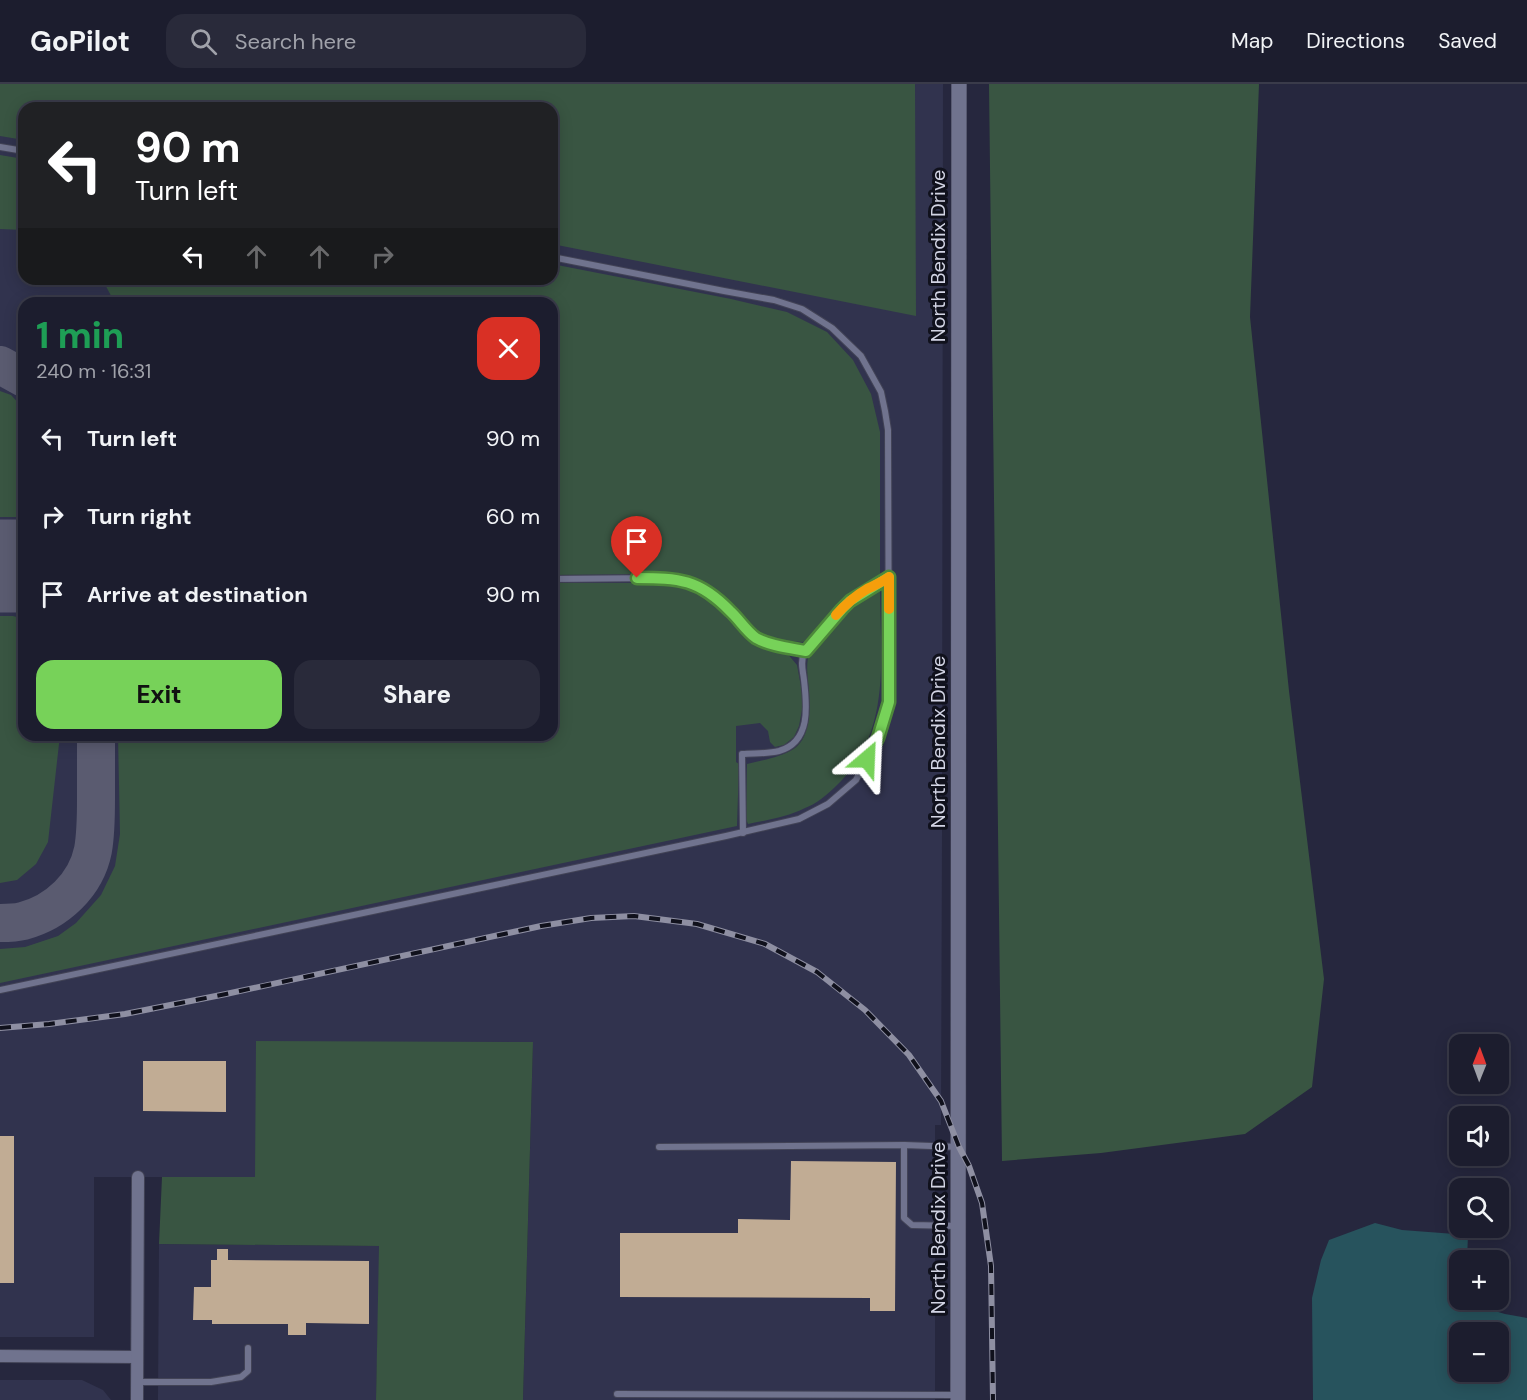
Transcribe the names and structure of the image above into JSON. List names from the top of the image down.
{
  "streets": {
    "street": ["North Bendix Drive"]
  },
  "north": "top",
  "page": {
    "header": "GoPilot",
    "search": "Search here",
    "nav": ["Map", "Directions", "Saved"],
    "turn": ["90 m", "Turn left"],
    "heading": ["1 min", "240 m · 16:31"],
    "list": [
      {
        "name": "Turn left",
        "value": "90 m"
      },
      {
        "name": "Turn right",
        "value": "60 m"
      },
      {
        "name": "Arrive at destination",
        "value": "90 m"
      }
    ],
    "buttons": ["Exit", "Share"],
    "map_buttons": ["+", "−"]
  }
}
